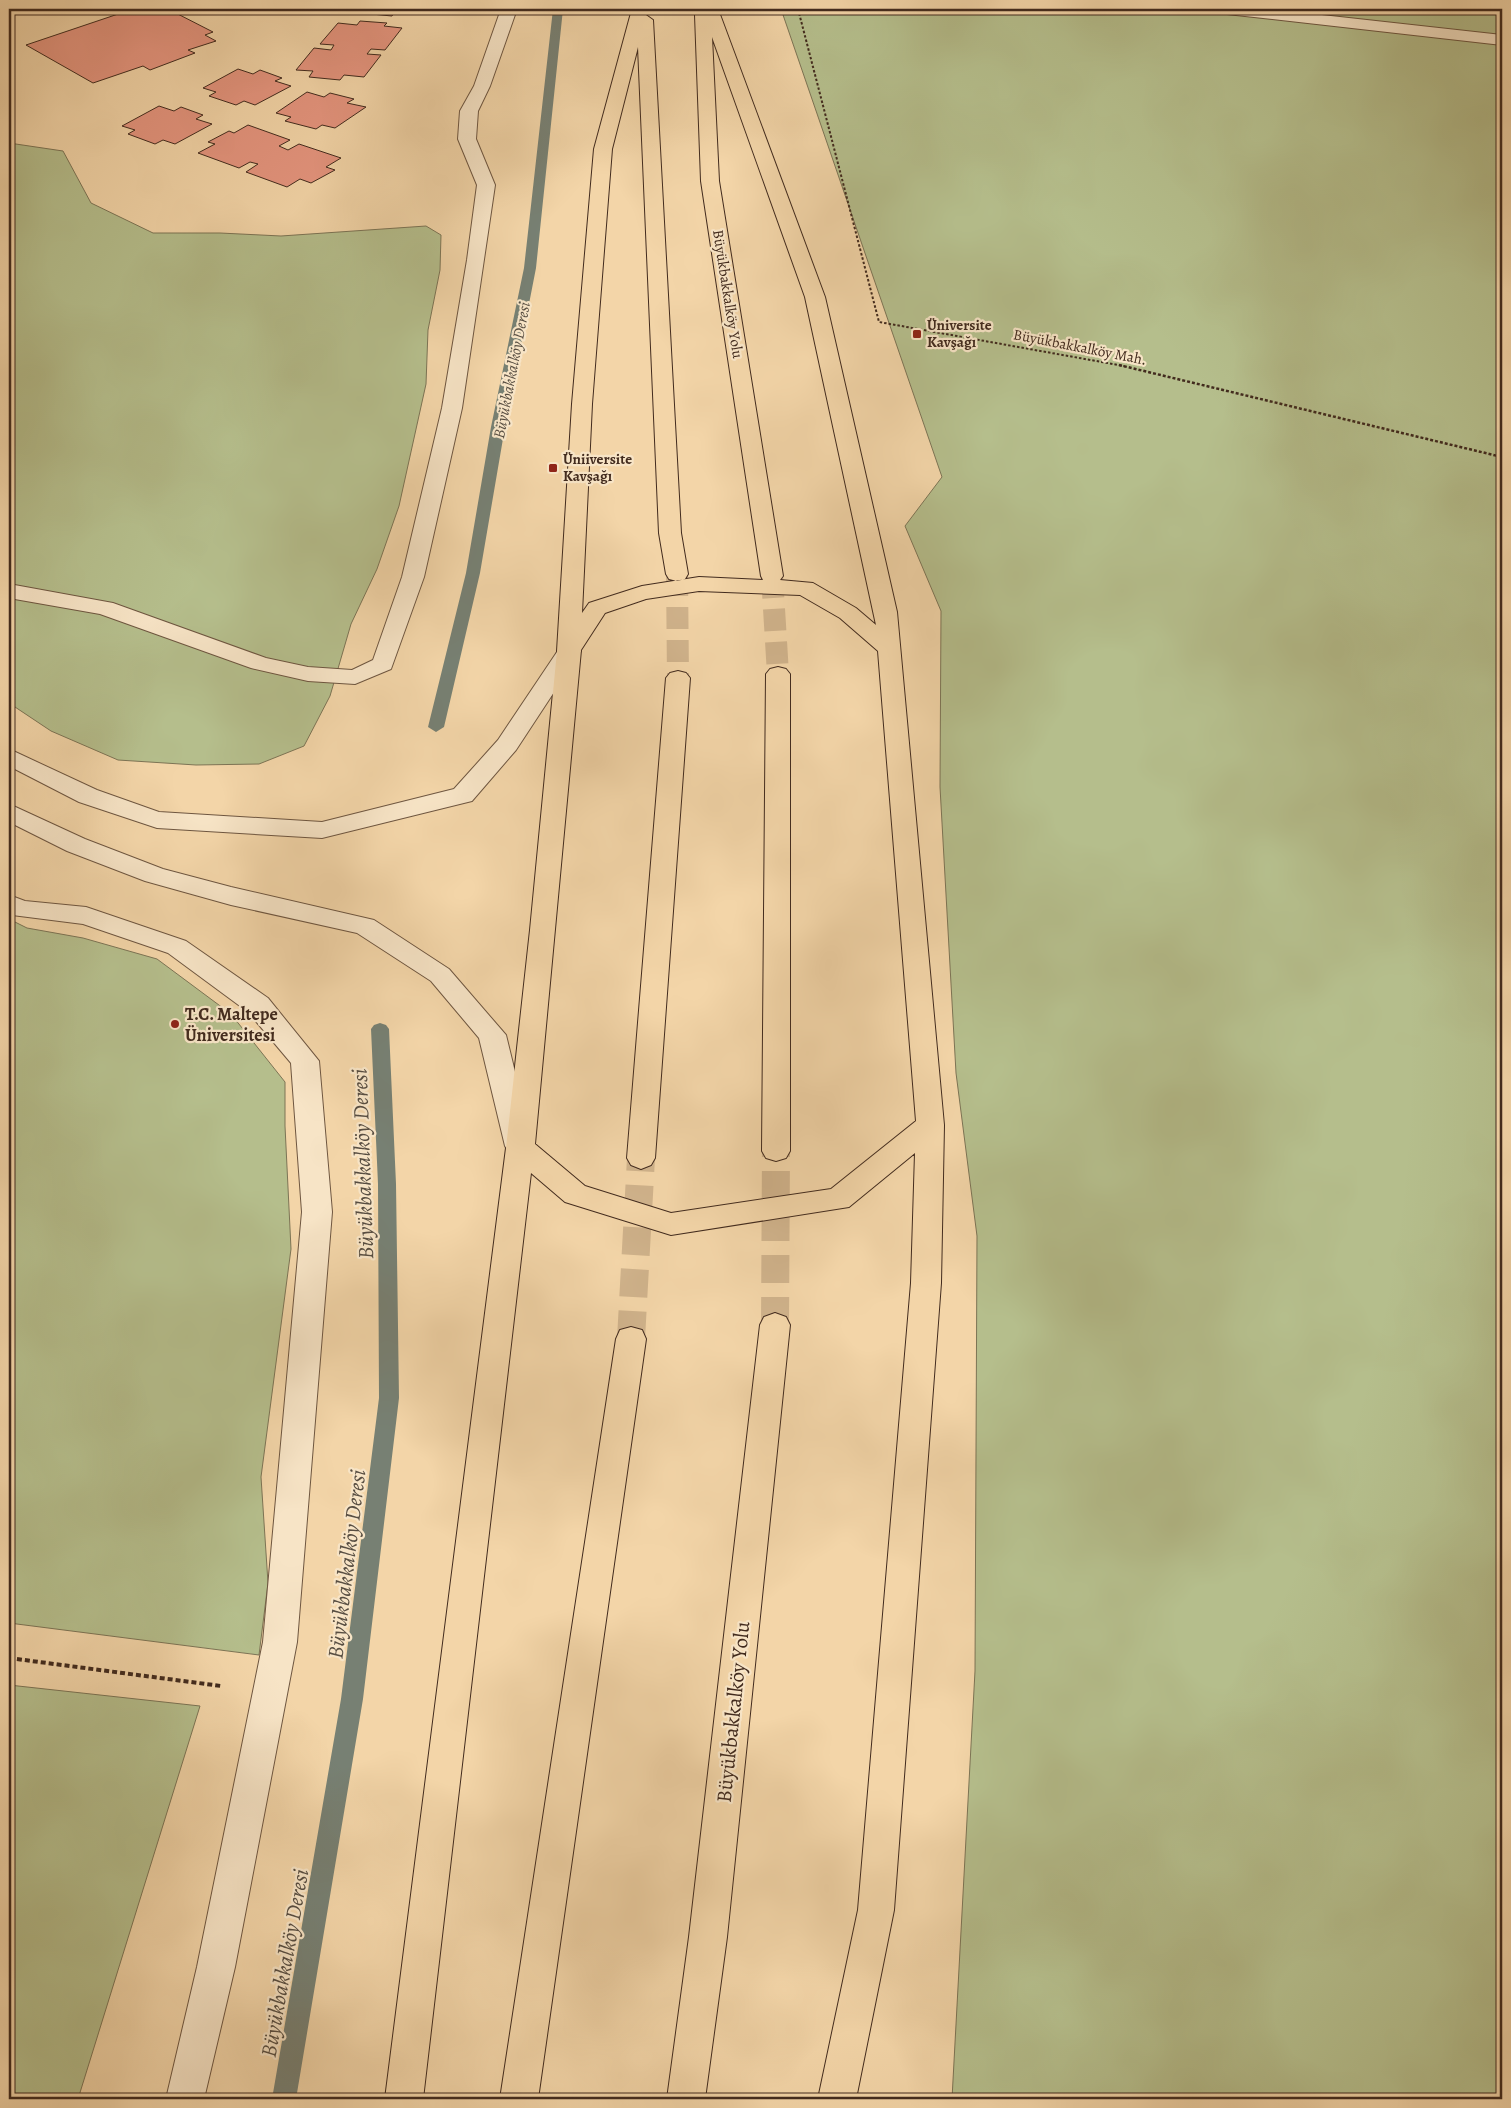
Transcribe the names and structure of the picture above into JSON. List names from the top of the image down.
{
  "streets": {
    "highway": ["Büyükbakkalköy Yolu"],
    "path": ["Büyükbakkalköy Mah."]
  },
  "water": ["Büyükbakkalköy Deresi"],
  "places": {
    "transit": ["Üniversite Kavşağı", "Üniiversite Kavşağı"],
    "other": ["T.C. Maltepe Üniversitesi"]
  }
}
